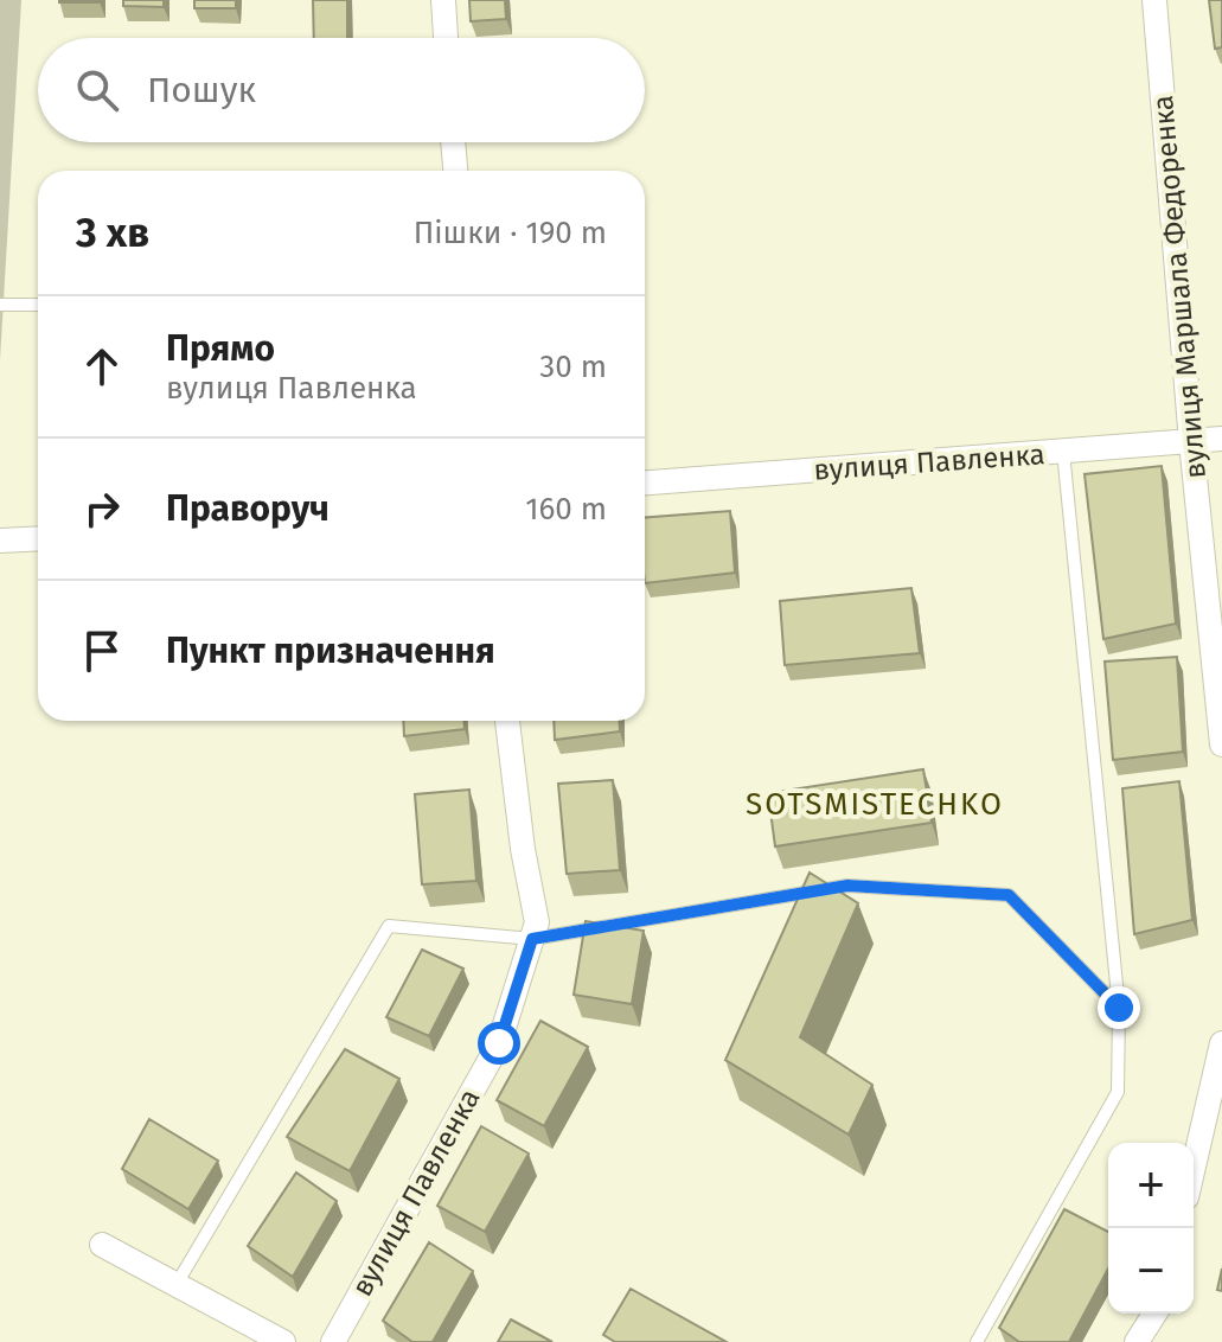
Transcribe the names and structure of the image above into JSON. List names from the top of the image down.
{
  "streets": {
    "street": ["вулиця Маршала Федоренка", "вулиця Павленка"]
  },
  "crossings": [
    ["вулиця Маршала Федоренка", "вулиця Павленка"]
  ],
  "districts": ["SOTSMISTECHKO"],
  "page": {
    "search": "Пошук",
    "heading": ["3 хв", "Пішки · 190 m"],
    "list": [
      ["Прямо", "вулиця Павленка", "30 m"],
      ["Праворуч", "160 m"],
      "Пункт призначення"
    ],
    "map_buttons": ["+", "−"]
  }
}
